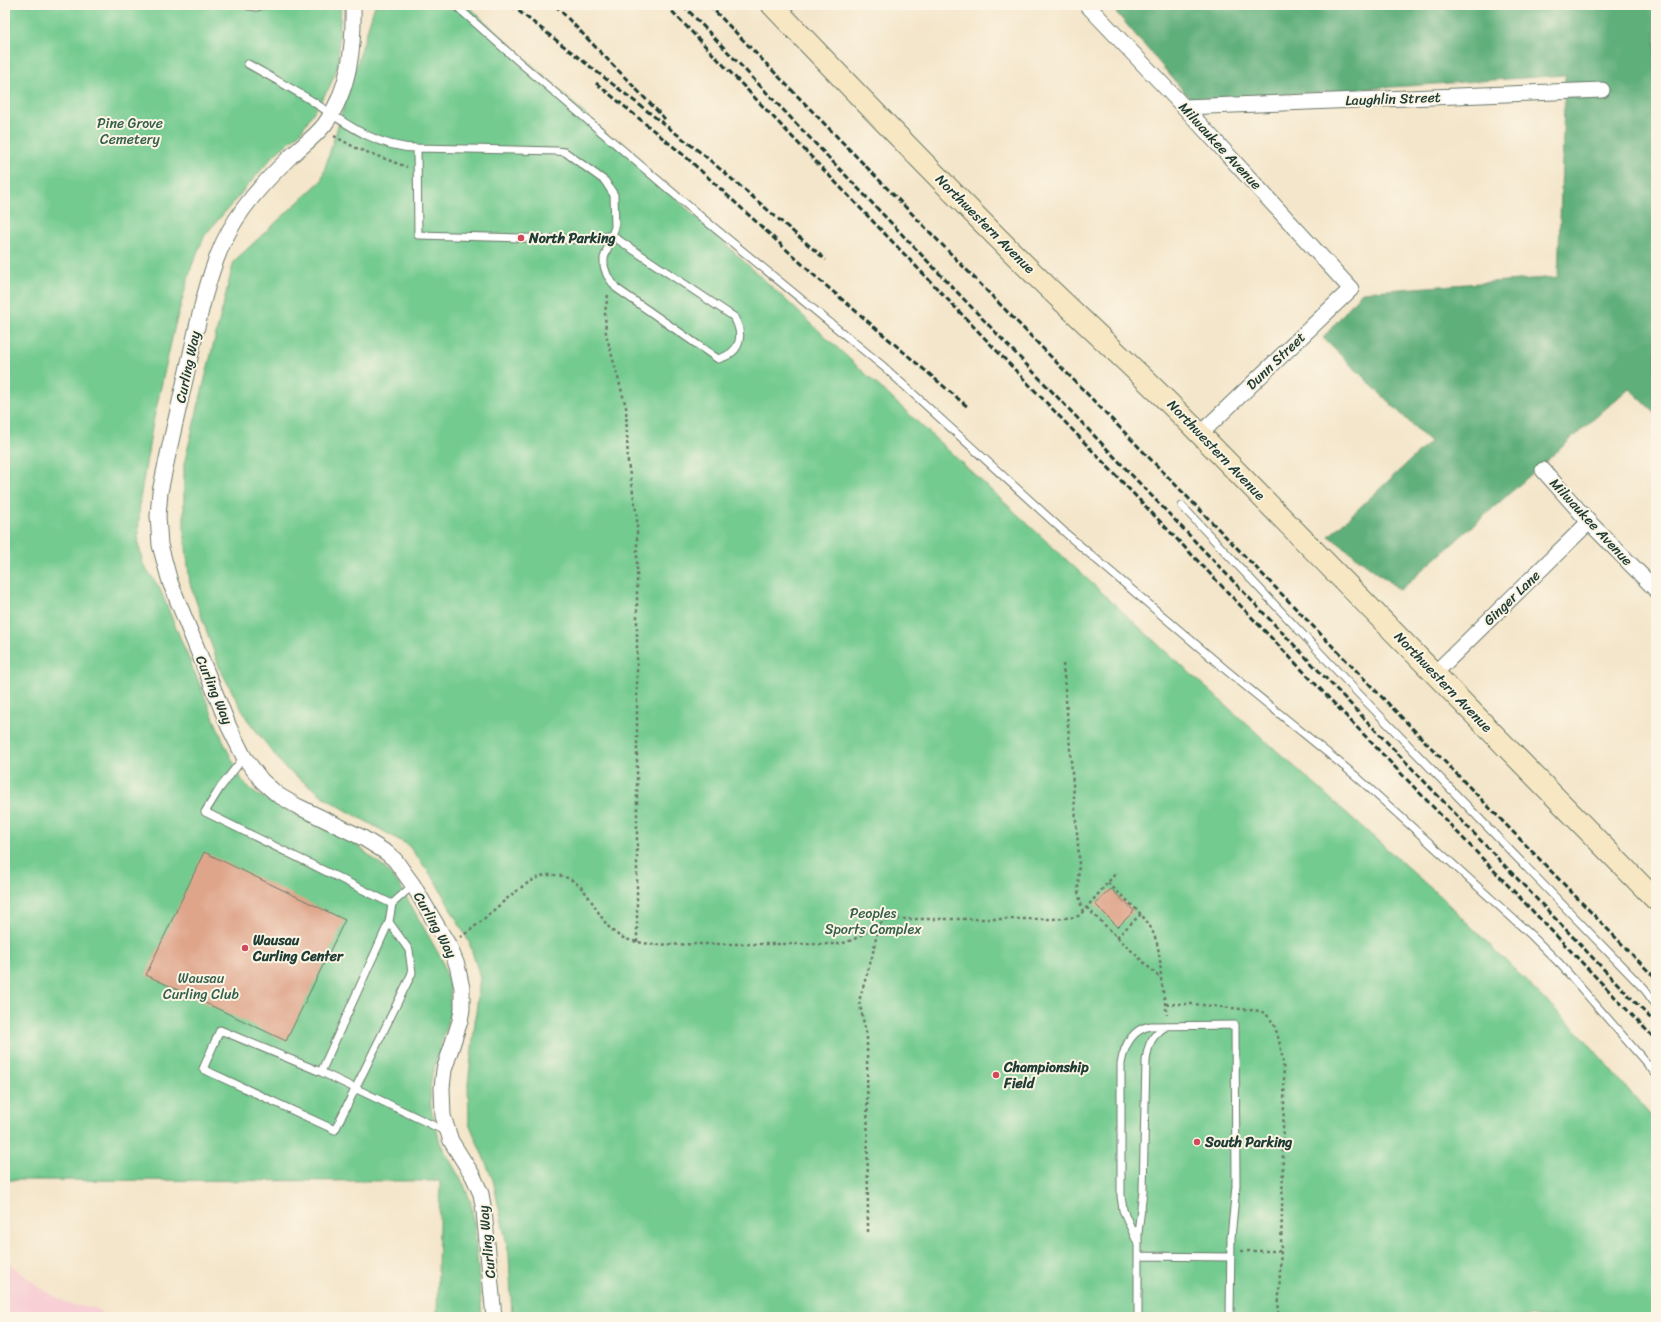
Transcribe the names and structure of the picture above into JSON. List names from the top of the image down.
{
  "streets": {
    "street": [
      "Laughlin Street",
      "Milwaukee Avenue",
      "Northwestern Avenue",
      "Dunn Street",
      "Curling Way",
      "Ginger Lane"
    ]
  },
  "crossings": [
    ["Laughlin Street", "Milwaukee Avenue"],
    ["Milwaukee Avenue", "Dunn Street"],
    ["Milwaukee Avenue", "Ginger Lane"],
    ["Northwestern Avenue", "Dunn Street"],
    ["Northwestern Avenue", "Ginger Lane"]
  ],
  "parks": ["Pine Grove Cemetery", "Peoples Sports Complex", "Wausau Curling Club"],
  "places": [
    "North Parking",
    "Wausau Curling Center",
    "Championship Field",
    "South Parking"
  ]
}
